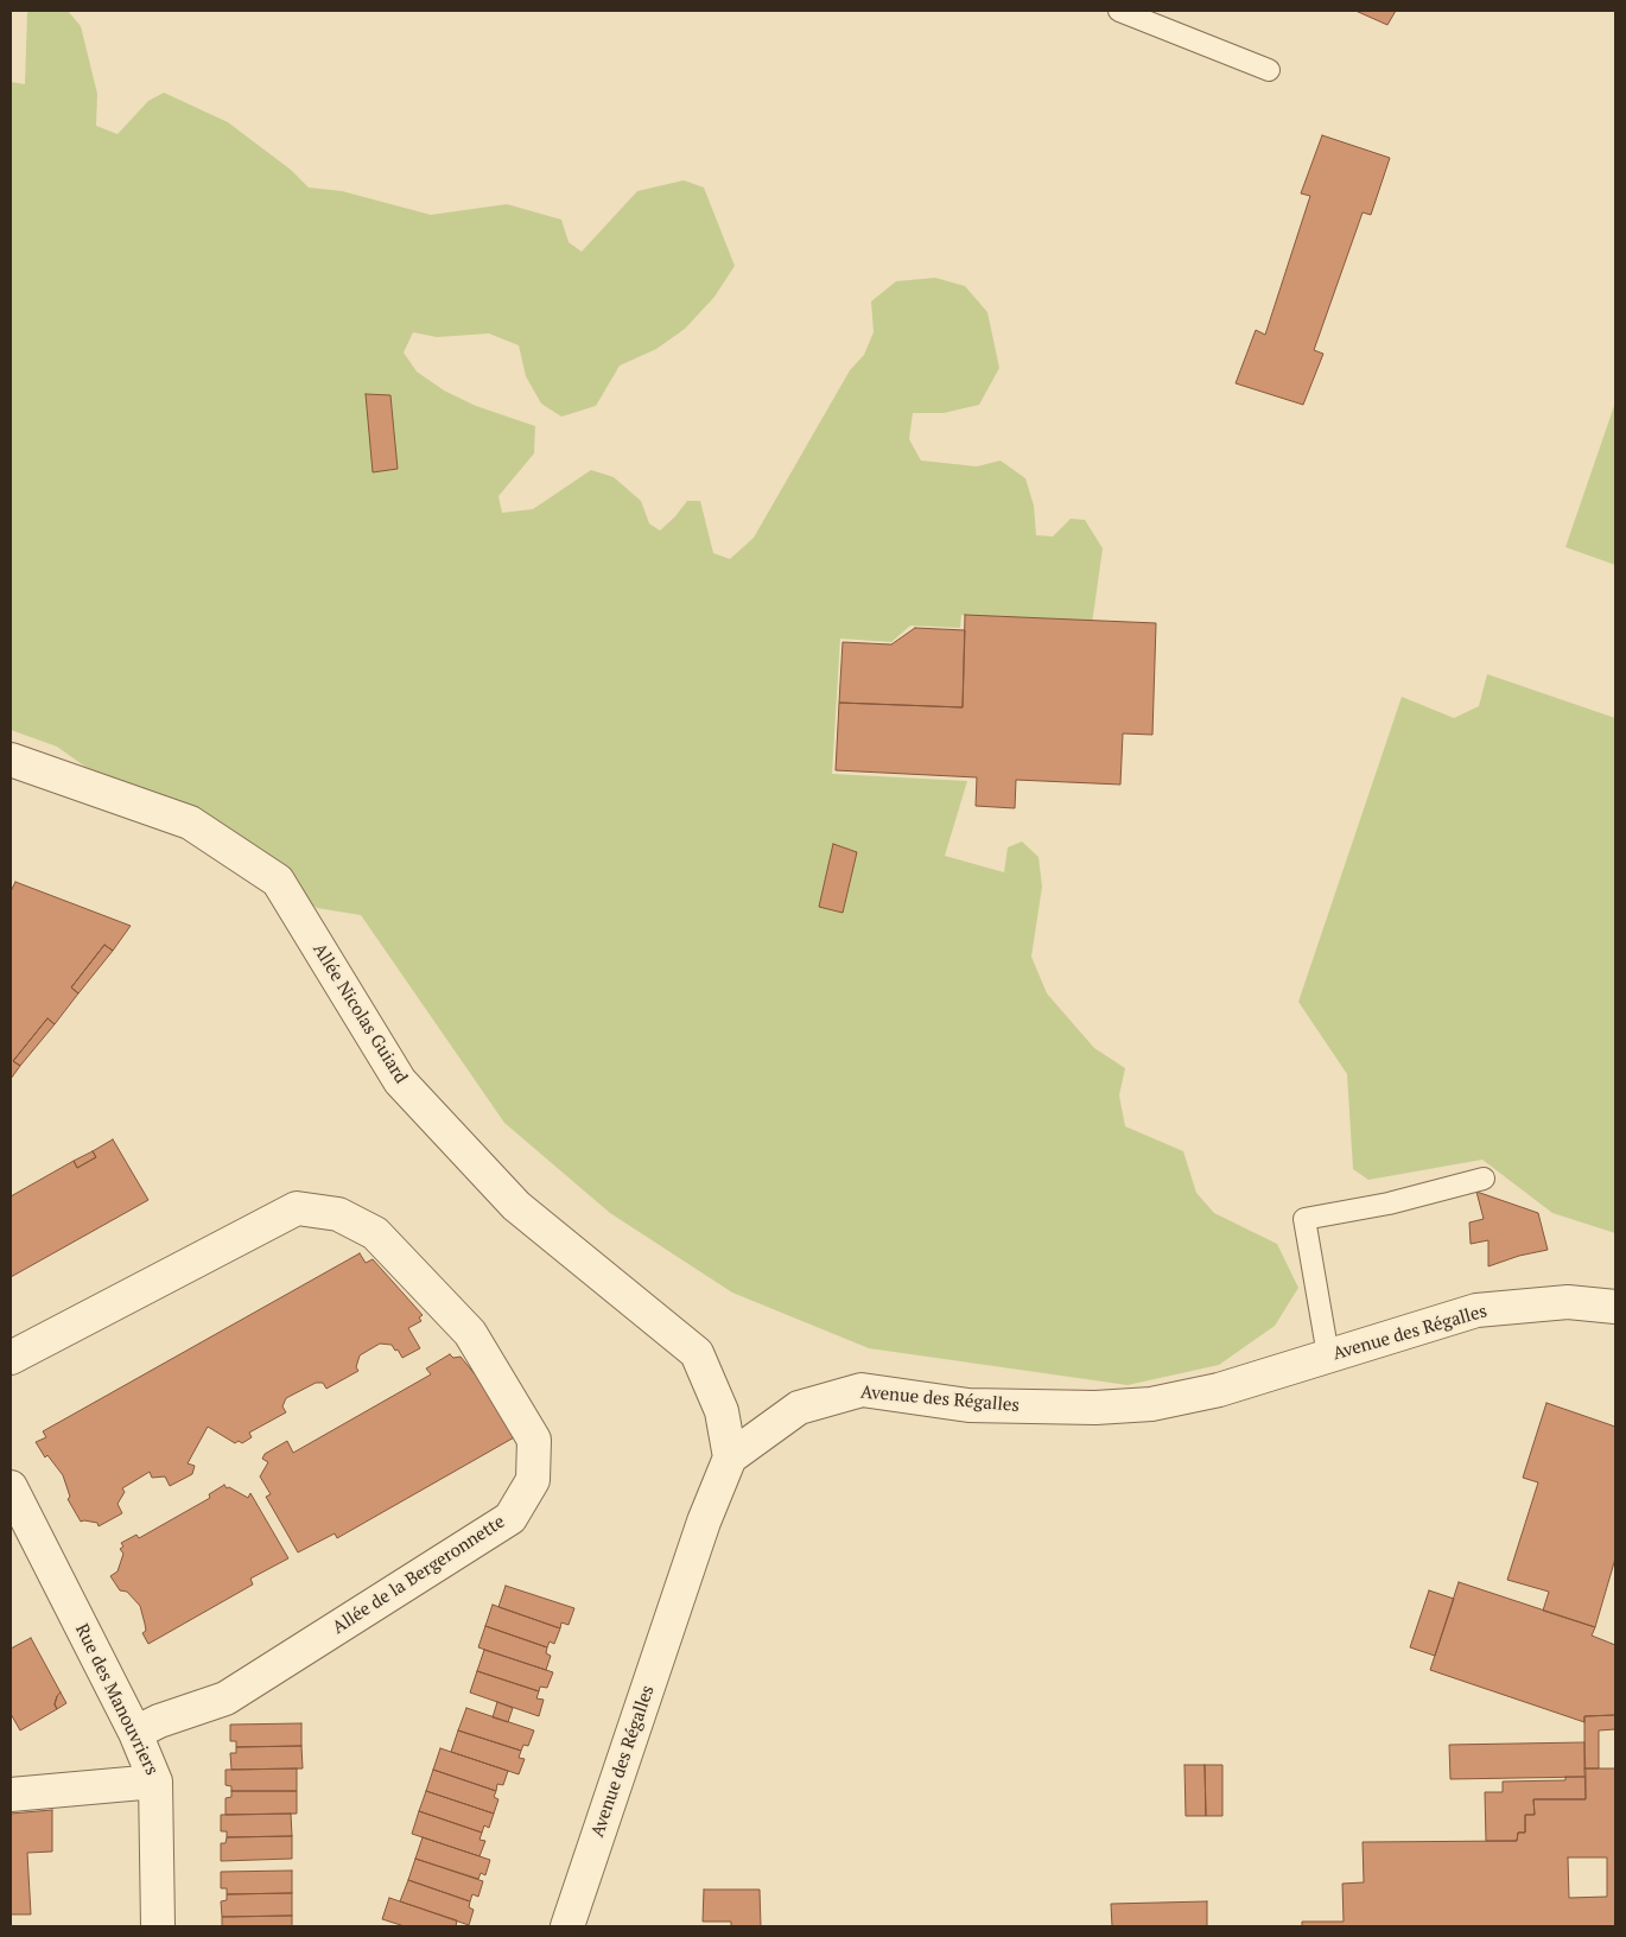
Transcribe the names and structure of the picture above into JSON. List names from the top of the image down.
{
  "streets": {
    "street": [
      "Allée Nicolas Guiard",
      "Avenue des Régalles",
      "Allée de la Bergeronnette",
      "Rue des Manouvriers"
    ]
  },
  "crossings": [
    ["Allée Nicolas Guiard", "Avenue des Régalles"],
    ["Allée de la Bergeronnette", "Rue des Manouvriers"]
  ]
}
